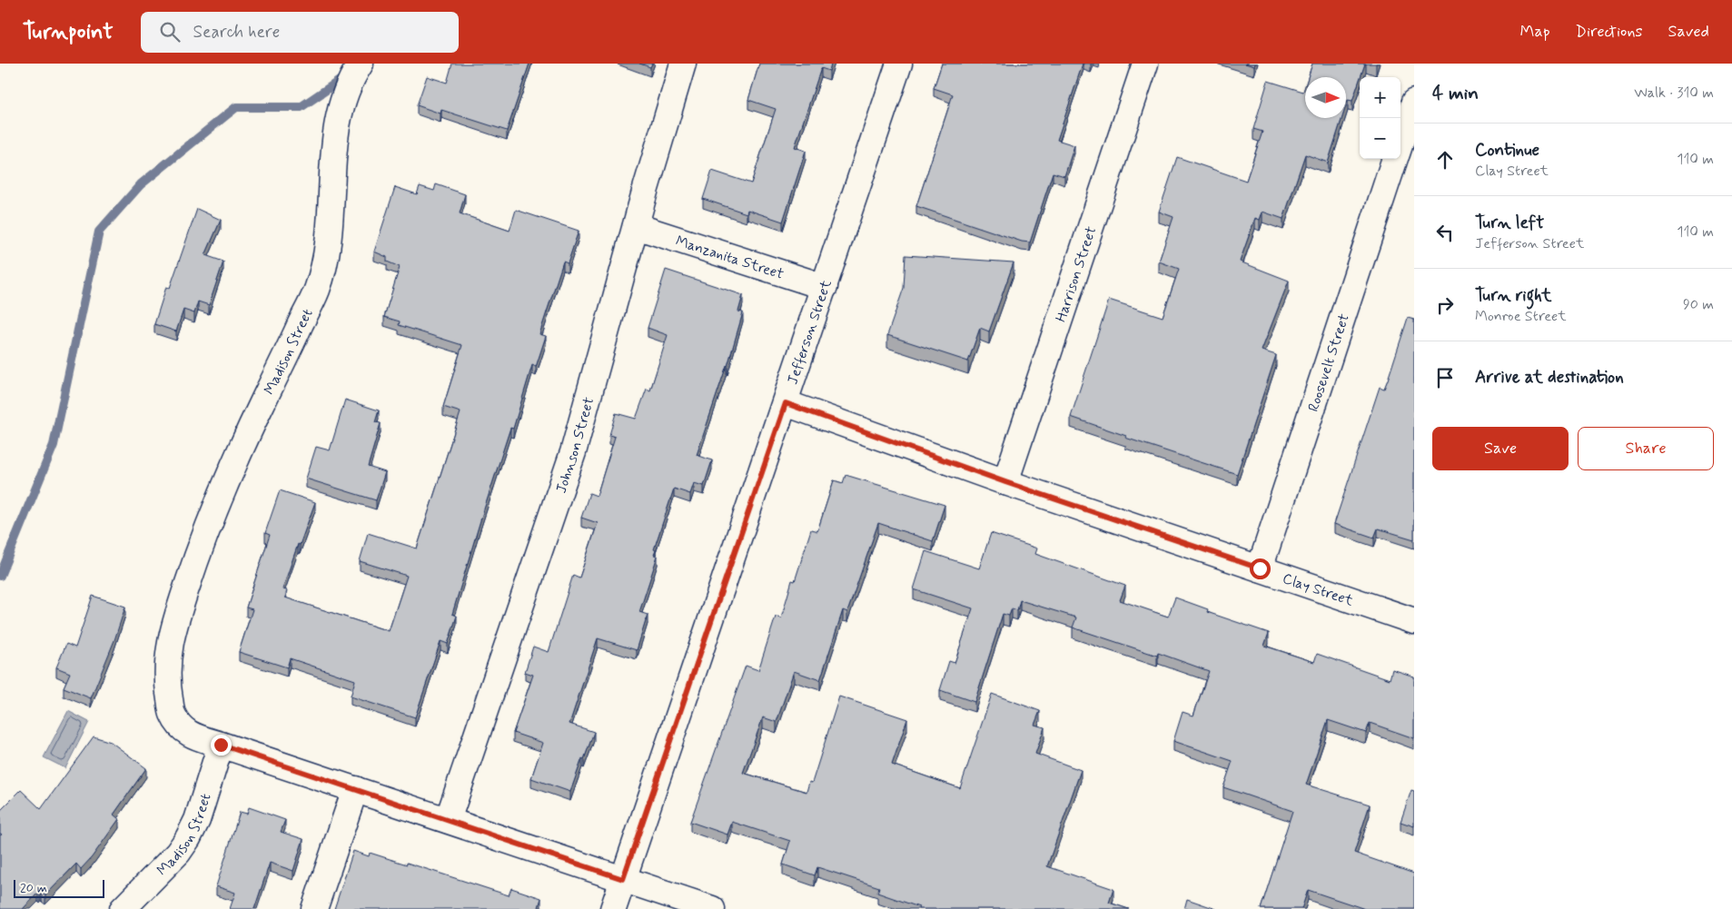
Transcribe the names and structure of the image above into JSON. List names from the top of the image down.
{
  "streets": {
    "street": [
      "Manzanita Street",
      "Harrison Street",
      "Jefferson Street",
      "Madison Street",
      "Roosevelt Street",
      "Johnson Street",
      "Clay Street"
    ]
  },
  "crossings": [
    ["Manzanita Street", "Jefferson Street"],
    ["Manzanita Street", "Johnson Street"],
    ["Harrison Street", "Clay Street"],
    ["Jefferson Street", "Madison Street"],
    ["Jefferson Street", "Clay Street"],
    ["Madison Street", "Johnson Street"],
    ["Roosevelt Street", "Clay Street"]
  ],
  "scale_bar": "20 m",
  "north": "right",
  "page": {
    "header": "Turnpoint",
    "search": "Search here",
    "nav": ["Map", "Directions", "Saved"],
    "heading": ["4 min", "Walk · 310 m"],
    "map_buttons": ["+", "−"],
    "list": [
      ["Continue", "Clay Street", "110 m"],
      ["Turn left", "Jefferson Street", "110 m"],
      ["Turn right", "Monroe Street", "90 m"],
      "Arrive at destination"
    ],
    "buttons": ["Save", "Share"],
    "scale": "20 m"
  }
}
